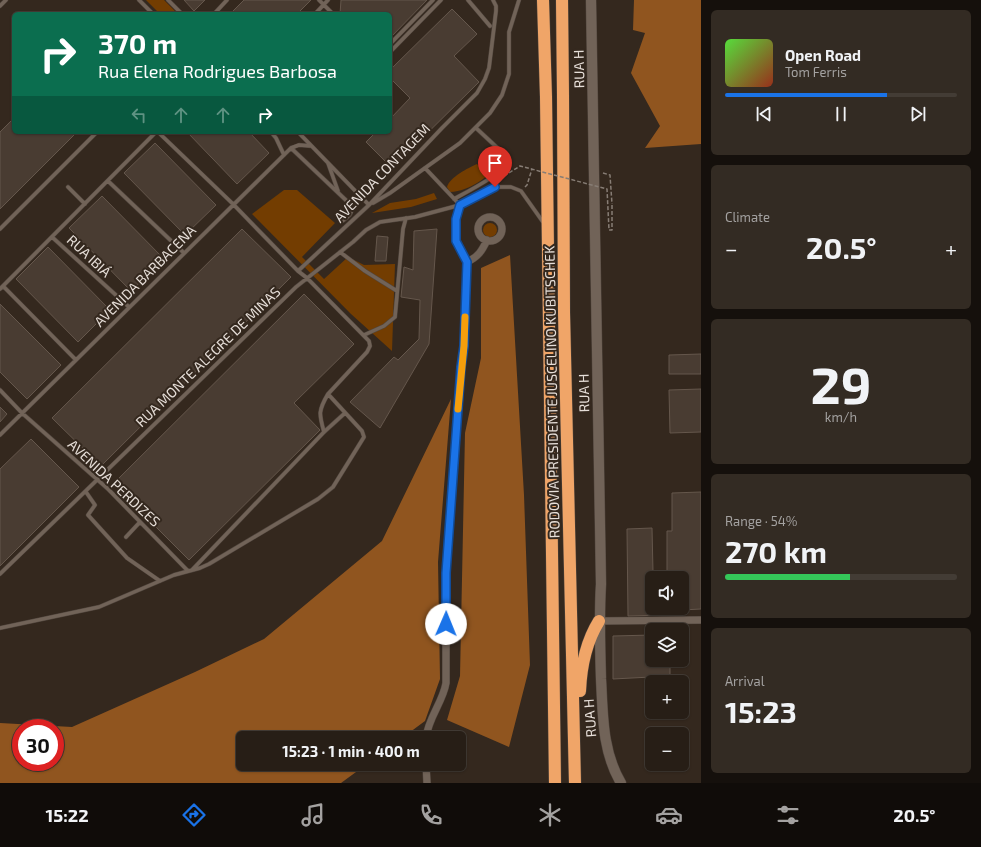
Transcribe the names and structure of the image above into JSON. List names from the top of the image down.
{
  "streets": {
    "highway": ["RODOVIA PRESIDENTE JUSCELINO KUBITSCHEK"],
    "main road": ["RUA H"],
    "lane": [
      "AVENIDA CONTAGEM",
      "RUA IBIÁ",
      "AVENIDA BARBACENA",
      "RUA MONTE ALEGRE DE MINAS",
      "AVENIDA PERDIZES"
    ]
  },
  "crossings": [
    ["RUA IBIÁ", "AVENIDA BARBACENA"],
    ["AVENIDA BARBACENA", "AVENIDA PERDIZES"],
    ["RUA MONTE ALEGRE DE MINAS", "RODOVIA PRESIDENTE JUSCELINO KUBITSCHEK"],
    ["RUA MONTE ALEGRE DE MINAS", "AVENIDA PERDIZES"]
  ],
  "page": {
    "turn": ["370 m", "Rua Elena Rodrigues Barbosa"],
    "song": ["Open Road", "Tom Ferris"],
    "tile": [
      "Climate",
      ["29", "km/h"],
      ["Range · 54%", "270 km"],
      ["Arrival", "15:23"]
    ],
    "heat": ["−", "20.5°", "+"],
    "map_buttons": ["+", "−"],
    "limit": "30",
    "trip": "15:23 · 1 min · 400 m",
    "tabs": ["15:22", "20.5°"]
  }
}
